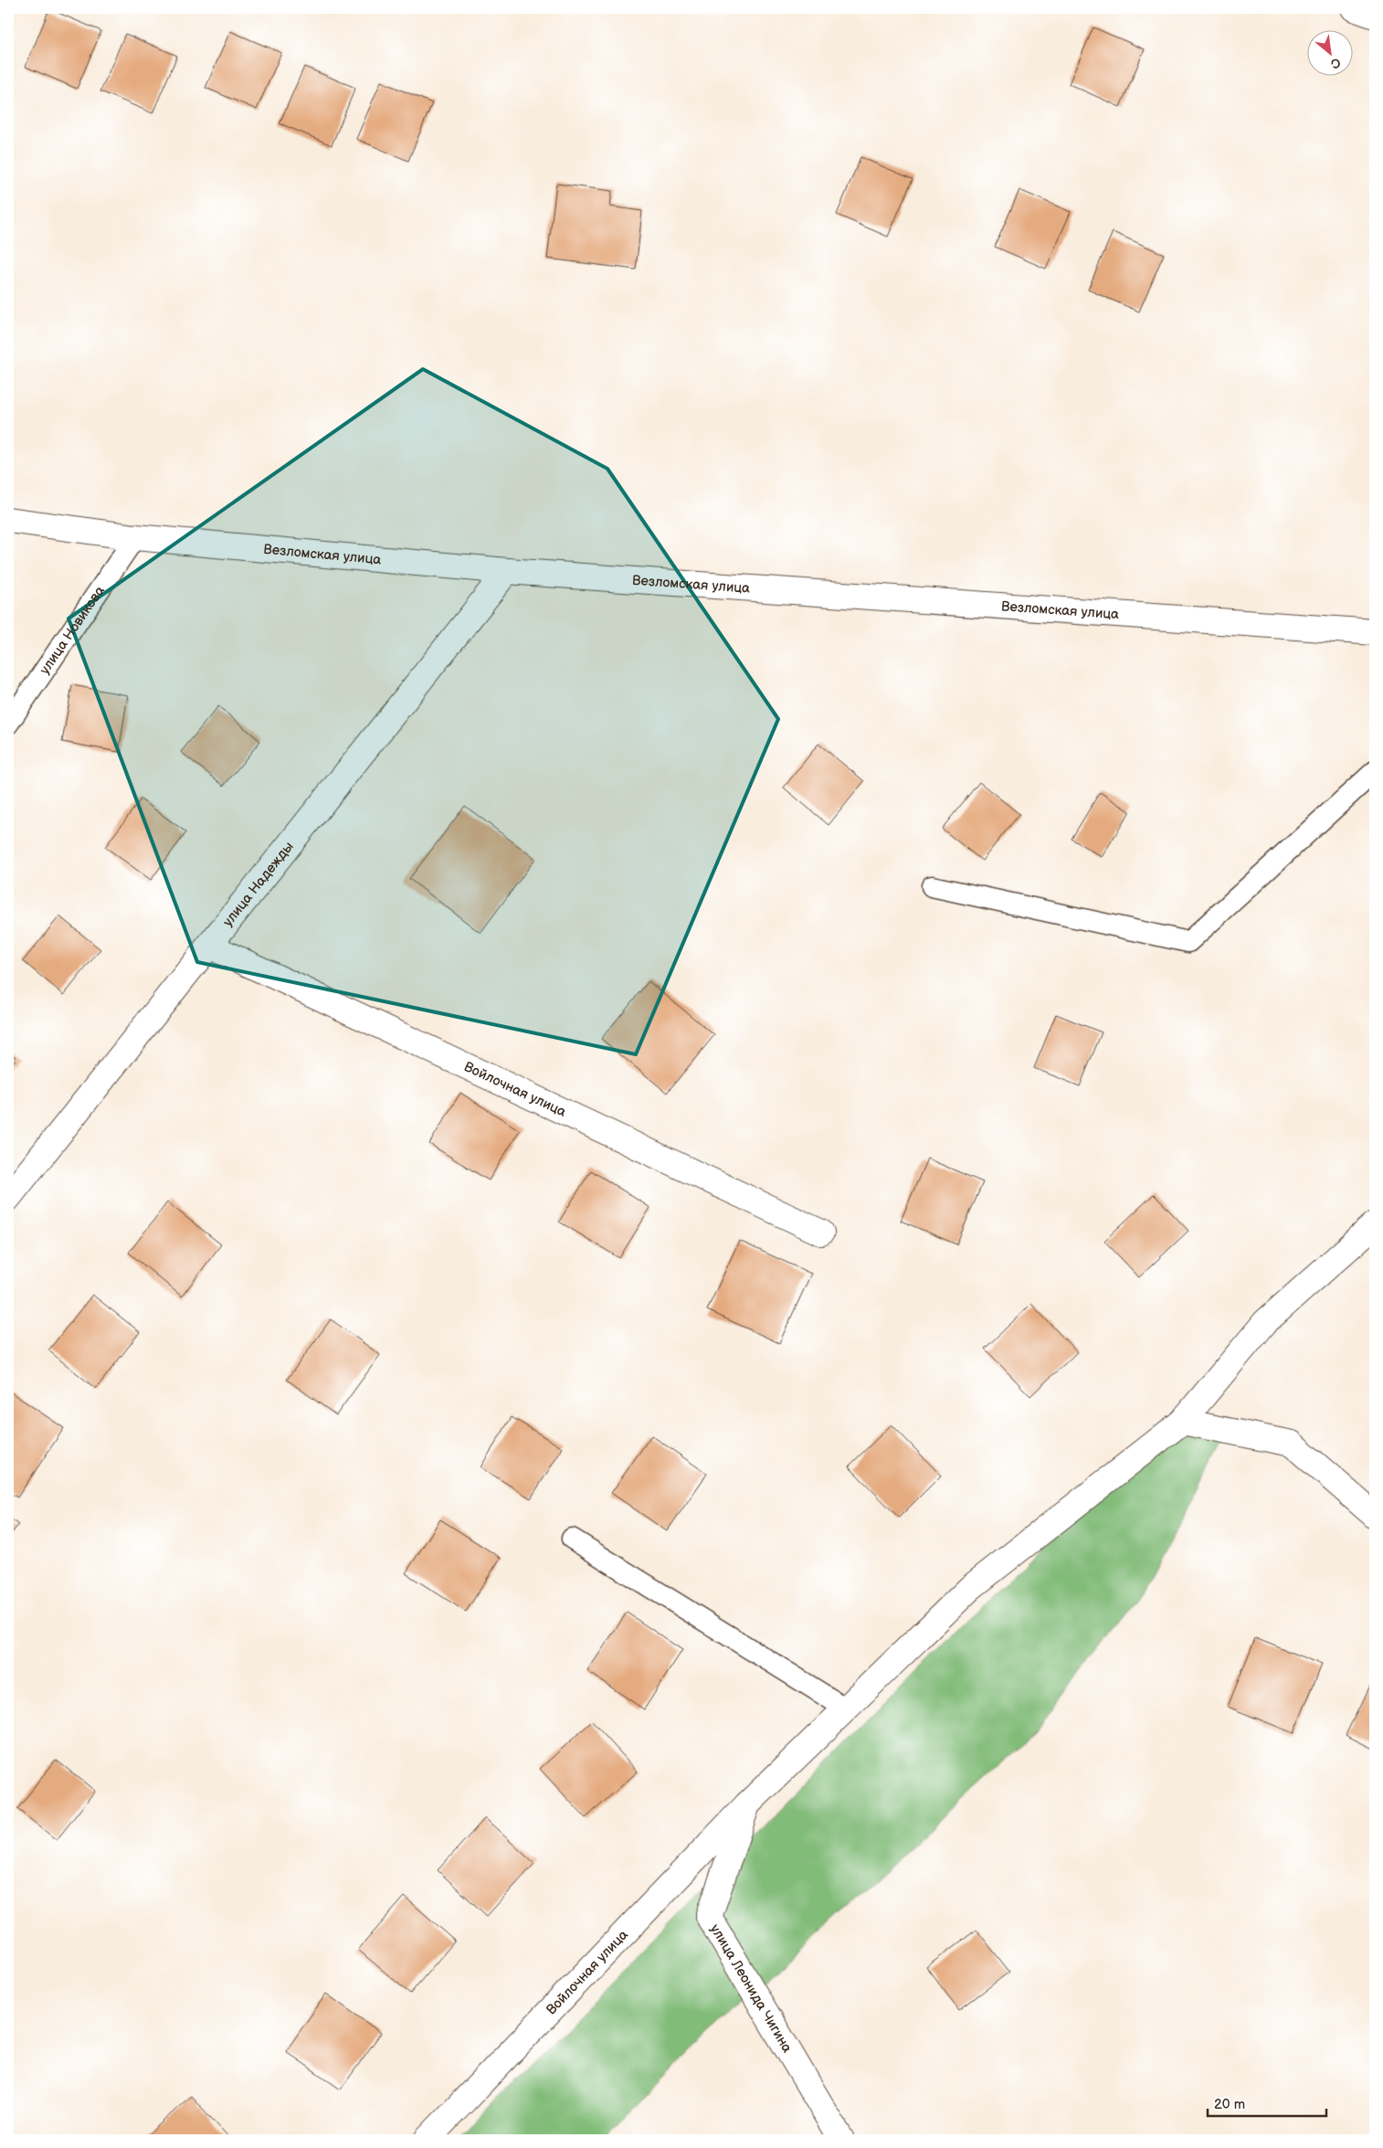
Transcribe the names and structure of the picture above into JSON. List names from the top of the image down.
{
  "streets": {
    "street": [
      "Везломская улица",
      "улица Надежды",
      "Войлочная улица",
      "улица Леонида Чигина"
    ],
    "lane": ["улица Новикова"]
  },
  "crossings": [
    ["Везломская улица", "улица Новикова"],
    ["Везломская улица", "улица Надежды"],
    ["улица Надежды", "Войлочная улица"],
    ["Войлочная улица", "улица Леонида Чигина"]
  ],
  "scale_bar": "20 m",
  "north": "bottom right"
}
